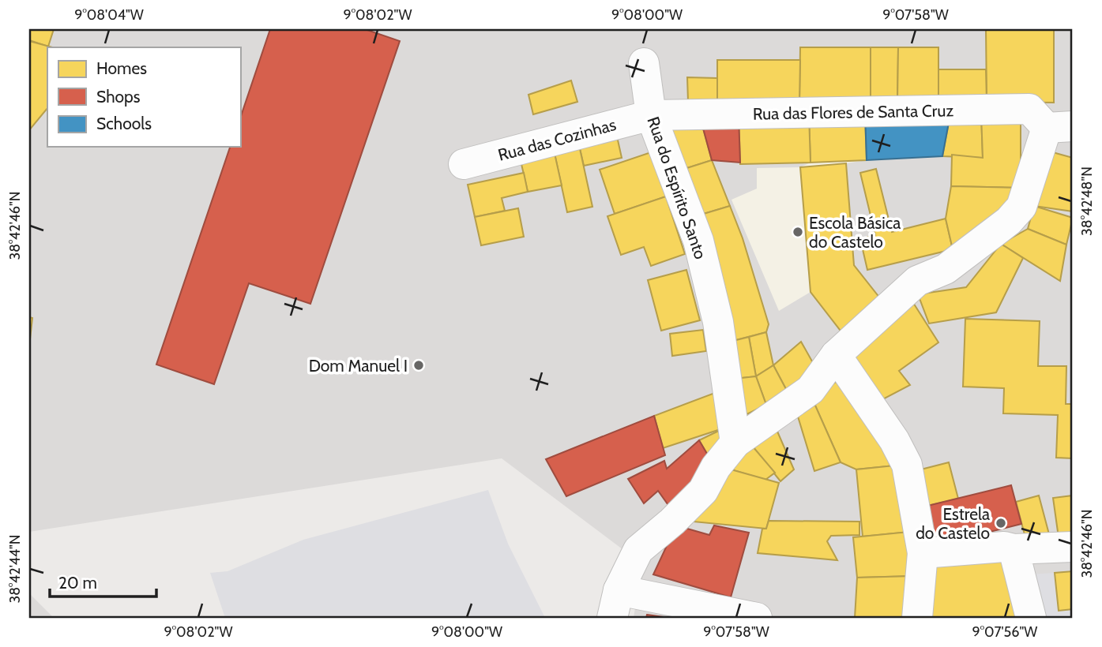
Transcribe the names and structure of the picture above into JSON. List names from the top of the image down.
{
  "streets": {
    "street": ["Rua das Flores de Santa Cruz", "Rua das Cozinhas", "Rua do Espírito Santo"]
  },
  "crossings": [
    ["Rua das Flores de Santa Cruz", "Rua das Cozinhas"],
    ["Rua das Flores de Santa Cruz", "Rua do Espírito Santo"],
    ["Rua das Cozinhas", "Rua do Espírito Santo"]
  ],
  "places": ["Escola Básica do Castelo", "Dom Manuel I", "Estrela do Castelo"],
  "legend": ["Homes", "Shops", "Schools"],
  "scale_bar": "20 m",
  "coordinates": [
    "9°08'04\"W",
    "9°08'02\"W",
    "9°08'00\"W",
    "9°07'58\"W",
    "38°42'48\"N",
    "38°42'46\"N",
    "38°42'44\"N",
    "9°07'56\"W"
  ]
}
